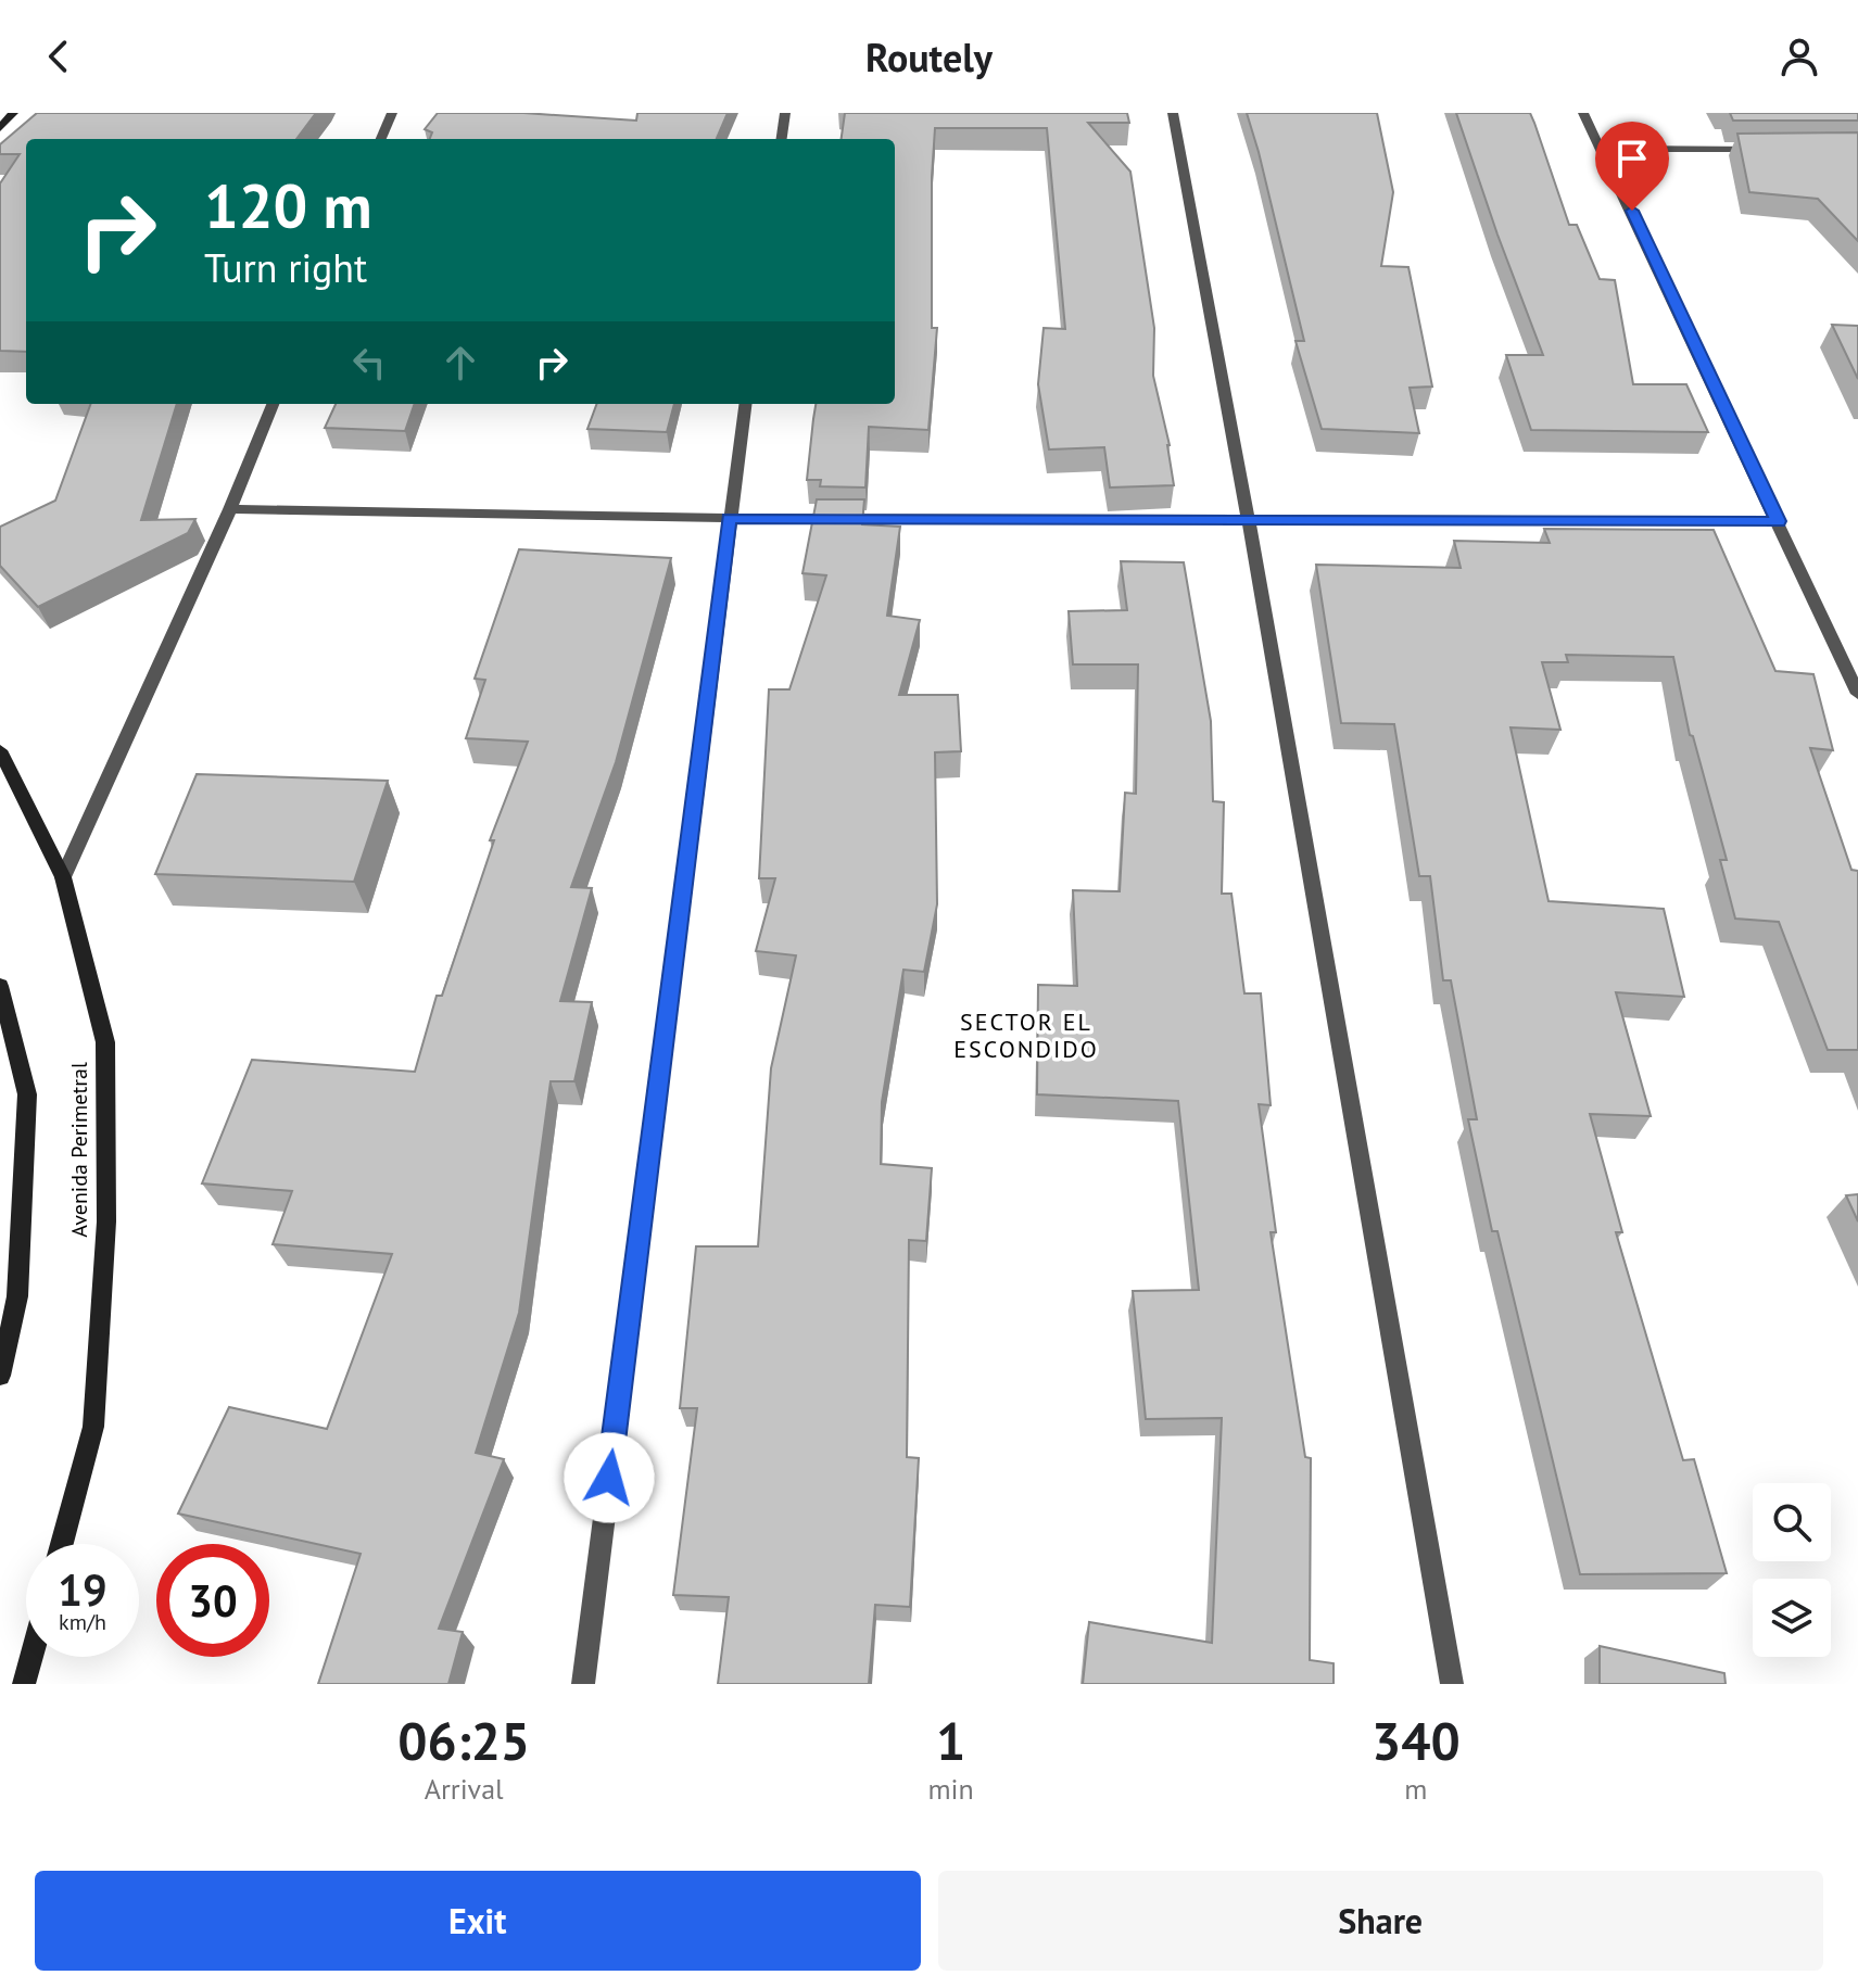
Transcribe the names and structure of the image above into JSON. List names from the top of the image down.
{
  "streets": {
    "main road": ["Avenida Perimetral"]
  },
  "districts": ["SECTOR EL ESCONDIDO"],
  "page": {
    "header": "Routely",
    "turn": ["120 m", "Turn right"],
    "speed": "19 km/h",
    "limit": "30",
    "eta": [
      "06:25",
      "Arrival",
      "1",
      "min",
      "340",
      "m"
    ],
    "buttons": ["Exit", "Share"]
  }
}
